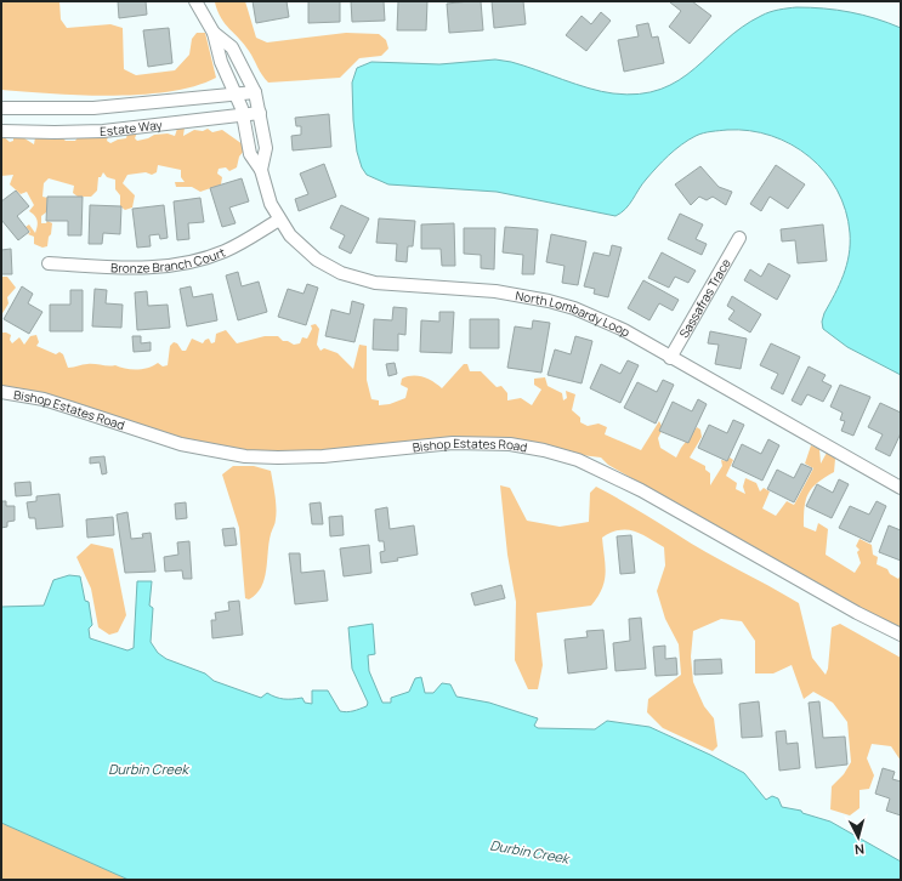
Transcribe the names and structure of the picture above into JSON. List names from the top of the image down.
{
  "streets": {
    "street": [
      "Estate Way",
      "Bronze Branch Court",
      "Sassafras Trace",
      "North Lombardy Loop",
      "Bishop Estates Road"
    ]
  },
  "crossings": [
    ["Estate Way", "North Lombardy Loop"],
    ["Bronze Branch Court", "North Lombardy Loop"],
    ["Sassafras Trace", "North Lombardy Loop"]
  ],
  "water": ["Durbin Creek"],
  "north": "bottom"
}
